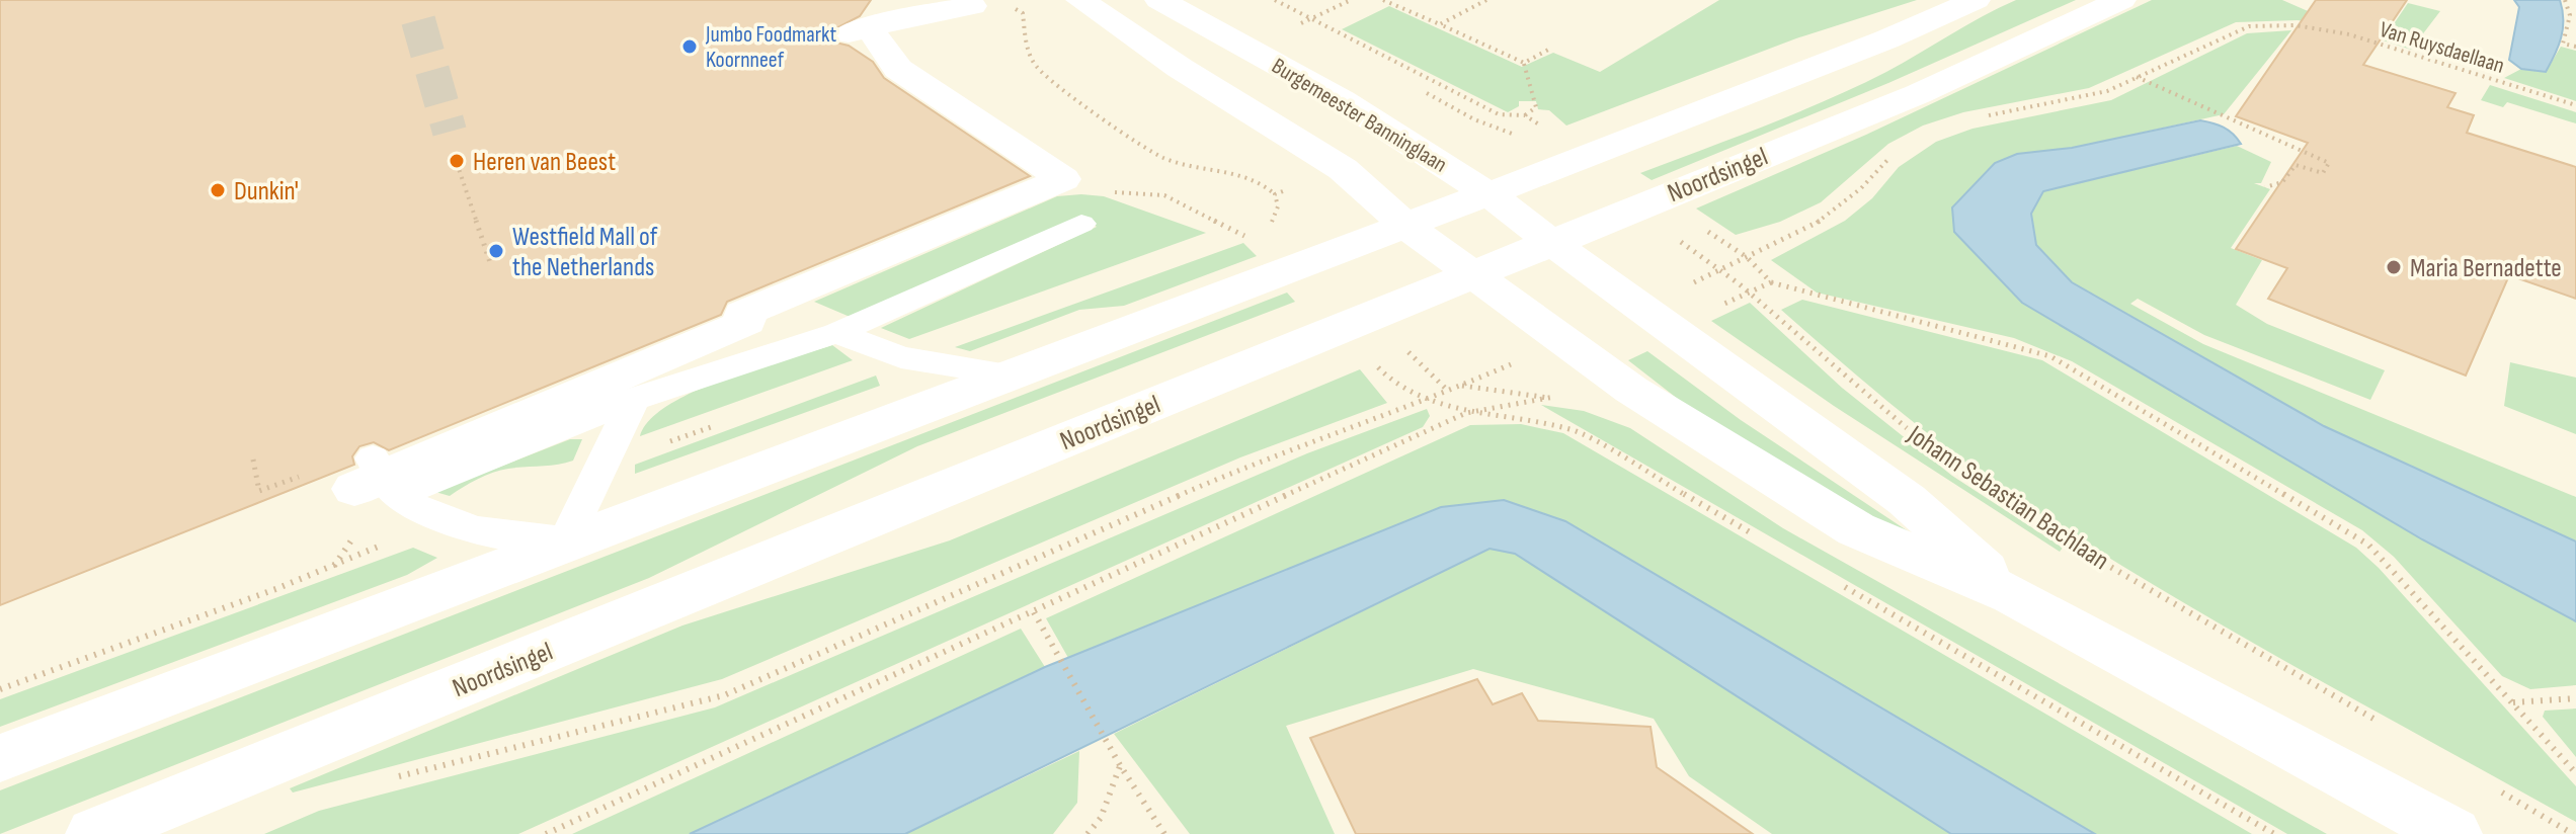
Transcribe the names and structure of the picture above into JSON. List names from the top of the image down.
{
  "streets": {
    "main road": ["Burgemeester Banninglaan", "Noordsingel"],
    "path": ["Van Ruysdaellaan", "Johann Sebastian Bachlaan"]
  },
  "crossings": [
    ["Burgemeester Banninglaan", "Noordsingel"],
    ["Noordsingel", "Johann Sebastian Bachlaan"]
  ],
  "places": [
    "Jumbo Foodmarkt Koornneef",
    "Heren van Beest",
    "Dunkin'",
    "Westfield Mall of the Netherlands",
    "Maria Bernadette"
  ]
}
